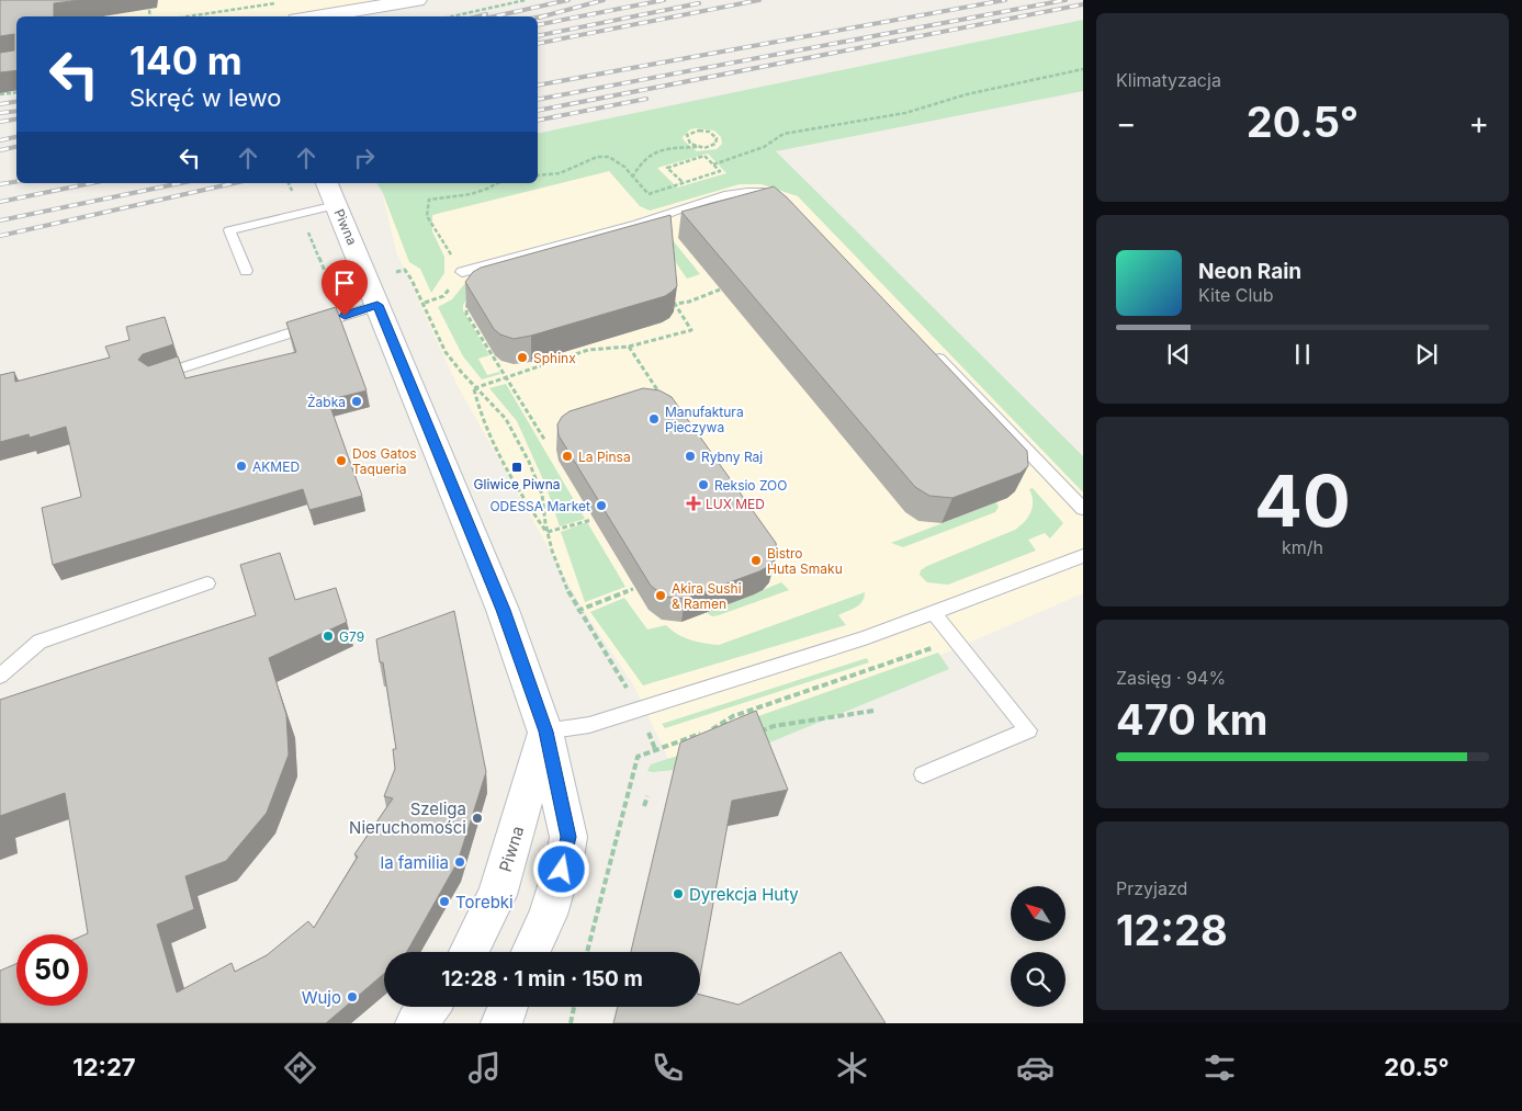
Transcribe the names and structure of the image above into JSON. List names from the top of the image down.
{
  "streets": {
    "main road": ["Piwna"]
  },
  "places": {
    "other": [
      "Sphinx",
      "Żabka",
      "Manufaktura Pieczywa",
      "La Pinsa",
      "Rybny Raj",
      "Dos Gatos Taqueria",
      "AKMED",
      "Reksio ZOO",
      "ODESSA Market",
      "Bistro Huta Smaku",
      "Akira Sushi & Ramen",
      "G79",
      "Szeliga Nieruchomości",
      "la familia",
      "Dyrekcja Huty",
      "Torebki",
      "Wujo"
    ],
    "transit": ["Gliwice Piwna"],
    "health": ["LUX MED"]
  },
  "north": "top left",
  "page": {
    "tile": [
      "Klimatyzacja",
      ["40", "km/h"],
      ["Zasięg · 94%", "470 km"],
      ["Przyjazd", "12:28"]
    ],
    "turn": ["140 m", "Skręć w lewo"],
    "heat": ["−", "20.5°", "+"],
    "song": ["Neon Rain", "Kite Club"],
    "limit": "50",
    "trip": "12:28 · 1 min · 150 m",
    "tabs": ["12:27", "20.5°"]
  }
}
